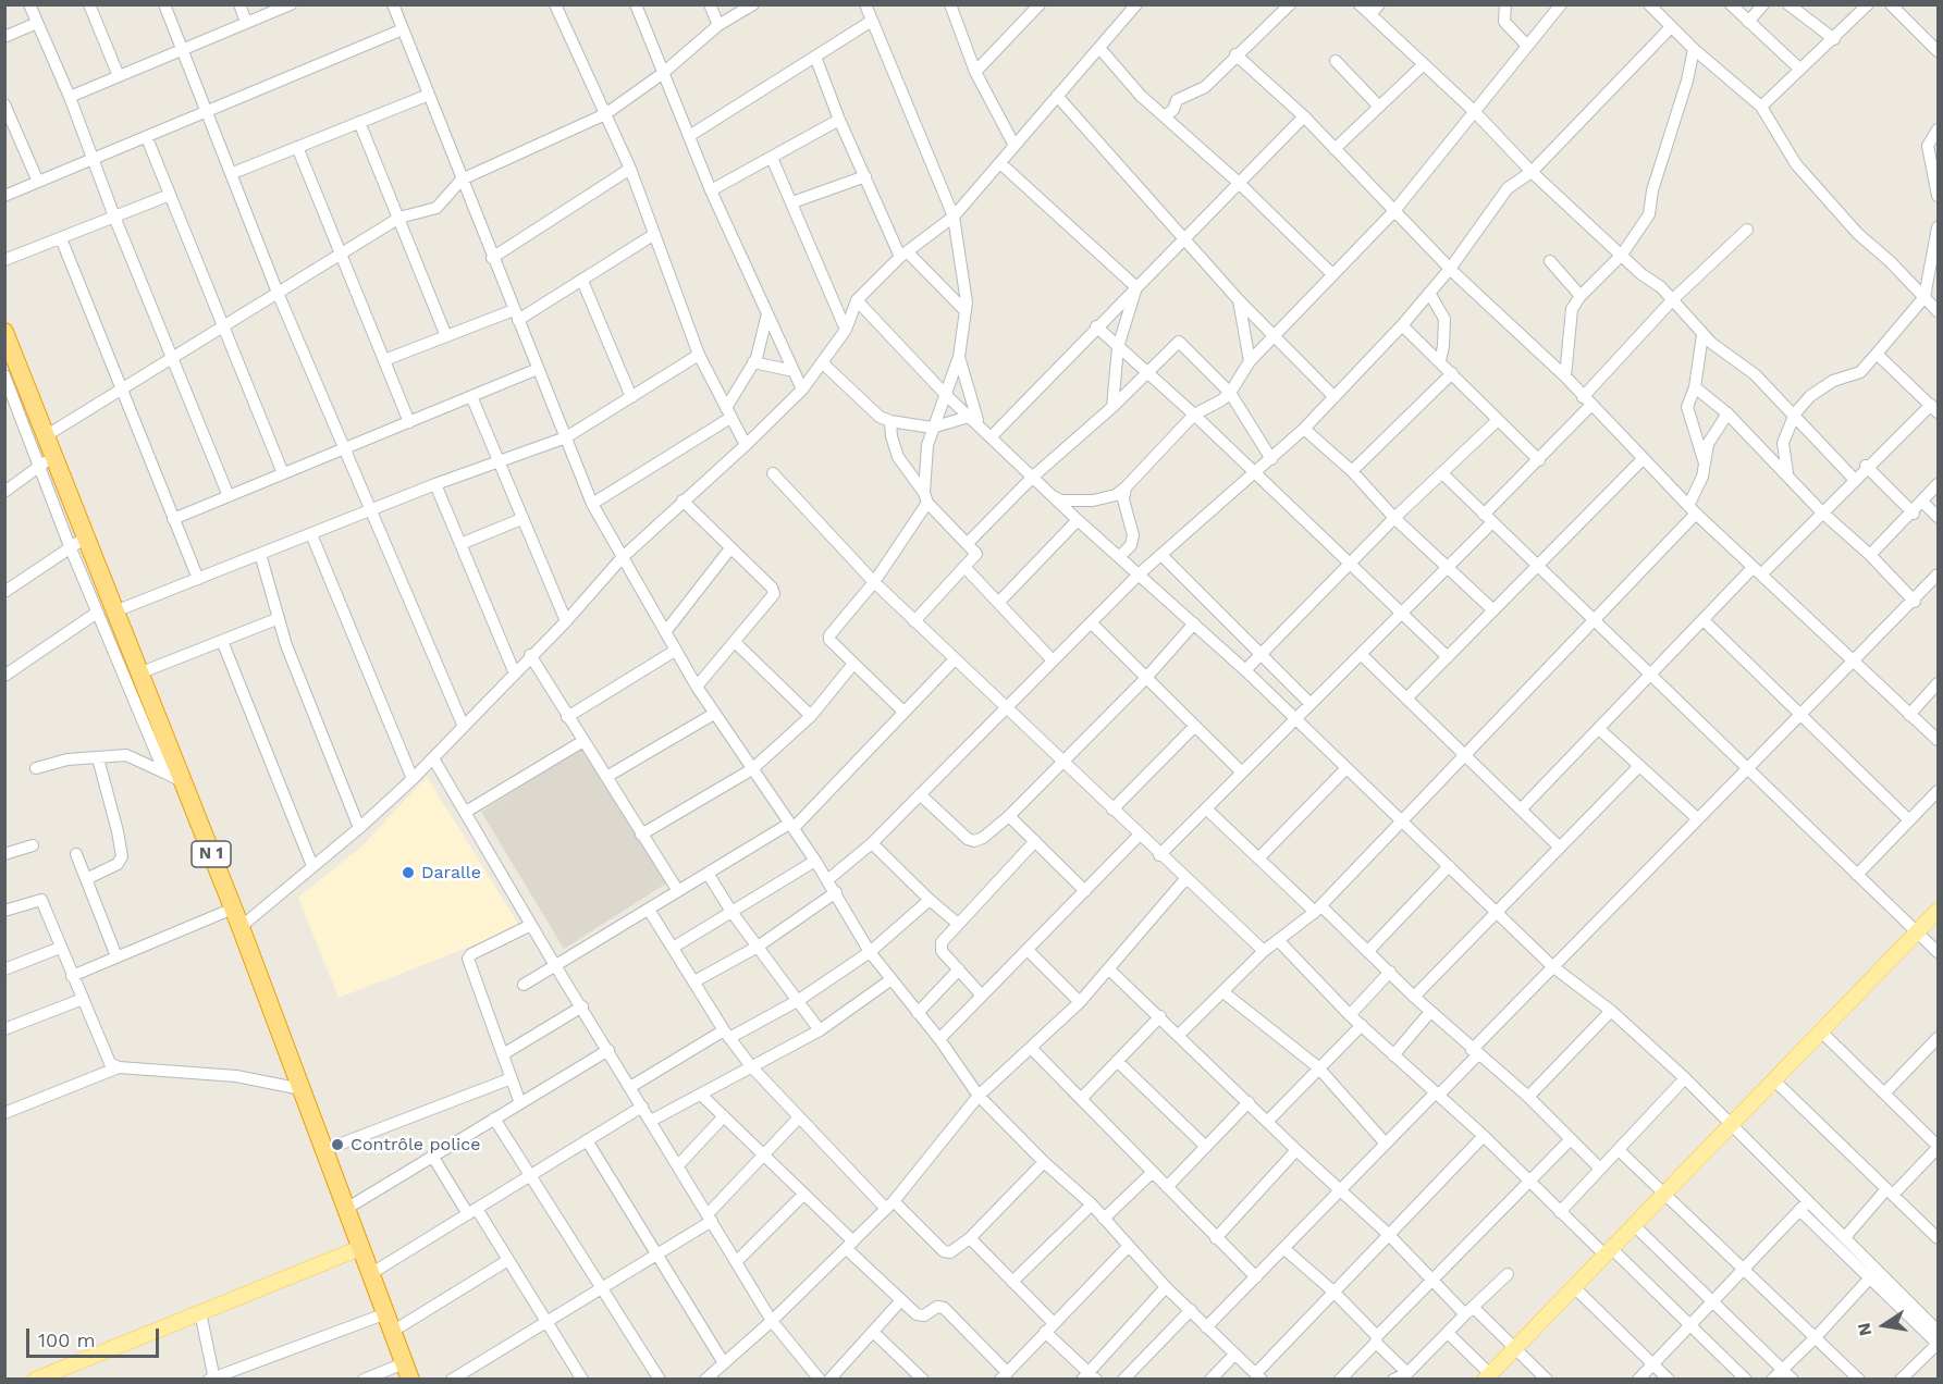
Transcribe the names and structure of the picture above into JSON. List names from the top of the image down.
{
  "streets": {
    "highway": ["N 1"]
  },
  "places": ["Daralle", "Contrôle police"],
  "scale_bar": "100 m",
  "north": "left"
}
